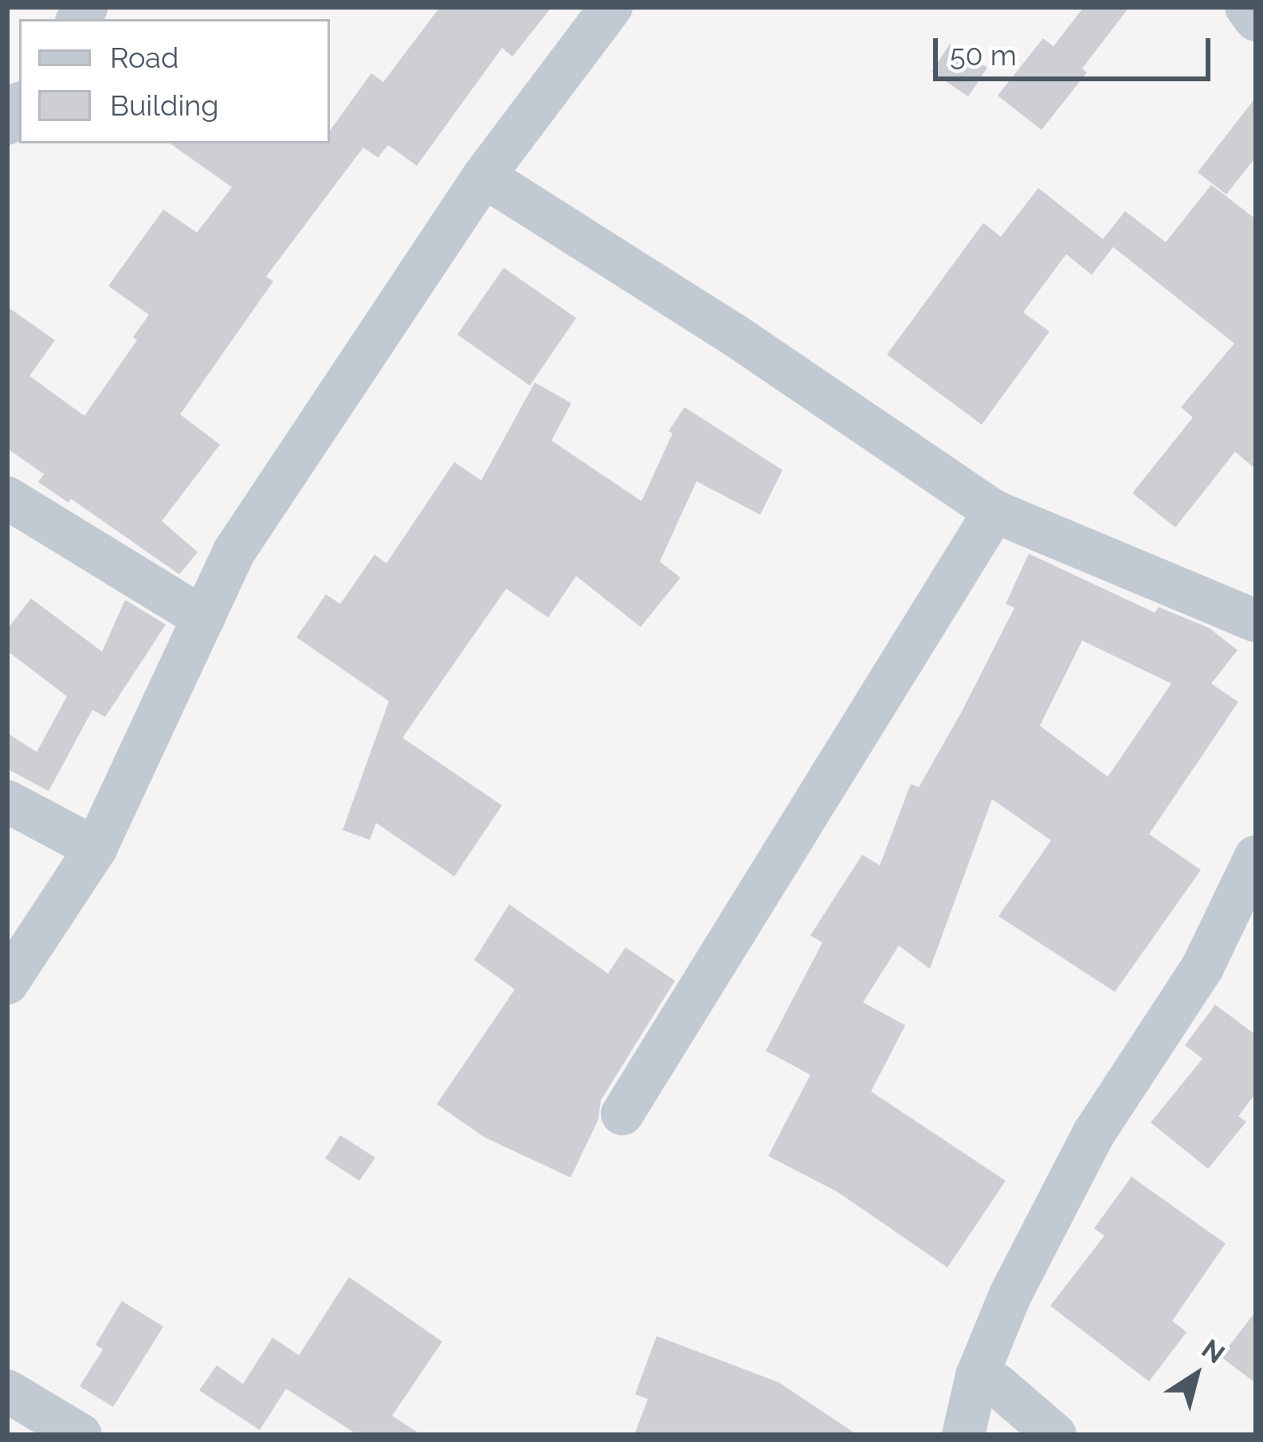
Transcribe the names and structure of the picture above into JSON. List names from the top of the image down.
{
  "legend": ["Road", "Building"],
  "scale_bar": "50 m",
  "north": "top right"
}
